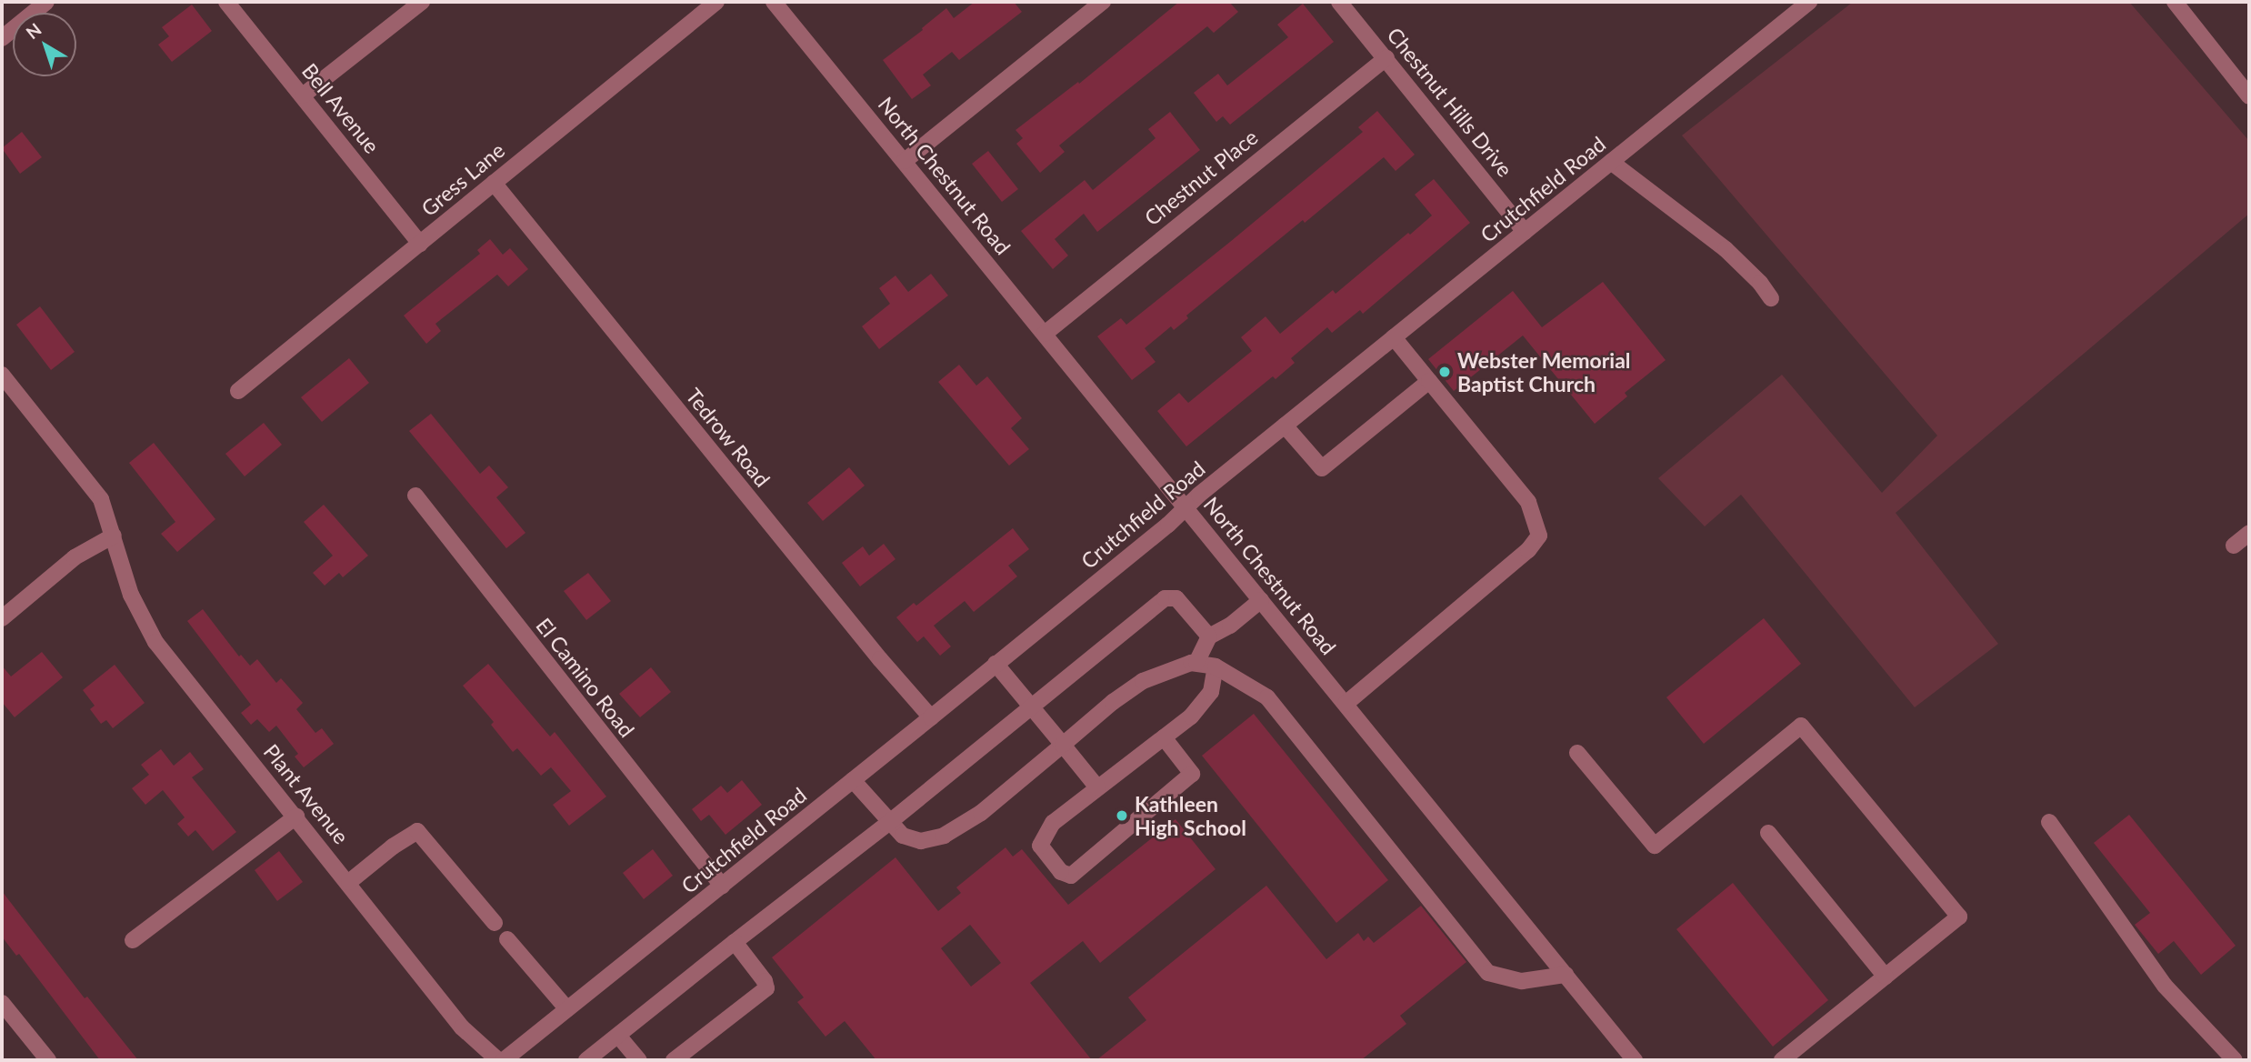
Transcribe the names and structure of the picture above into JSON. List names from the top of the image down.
{
  "streets": {
    "street": [
      "Chestnut Hills Drive",
      "Bell Avenue",
      "North Chestnut Road",
      "Chestnut Place",
      "Gress Lane",
      "Crutchfield Road",
      "Tedrow Road",
      "El Camino Road",
      "Plant Avenue"
    ]
  },
  "crossings": [
    ["Chestnut Hills Drive", "Chestnut Place"],
    ["Chestnut Hills Drive", "Crutchfield Road"],
    ["Bell Avenue", "Gress Lane"],
    ["North Chestnut Road", "Chestnut Place"],
    ["North Chestnut Road", "Crutchfield Road"],
    ["Gress Lane", "Tedrow Road"],
    ["Crutchfield Road", "Tedrow Road"],
    ["Crutchfield Road", "El Camino Road"]
  ],
  "places": ["Webster Memorial Baptist Church", "Kathleen High School"],
  "north": "top left"
}
